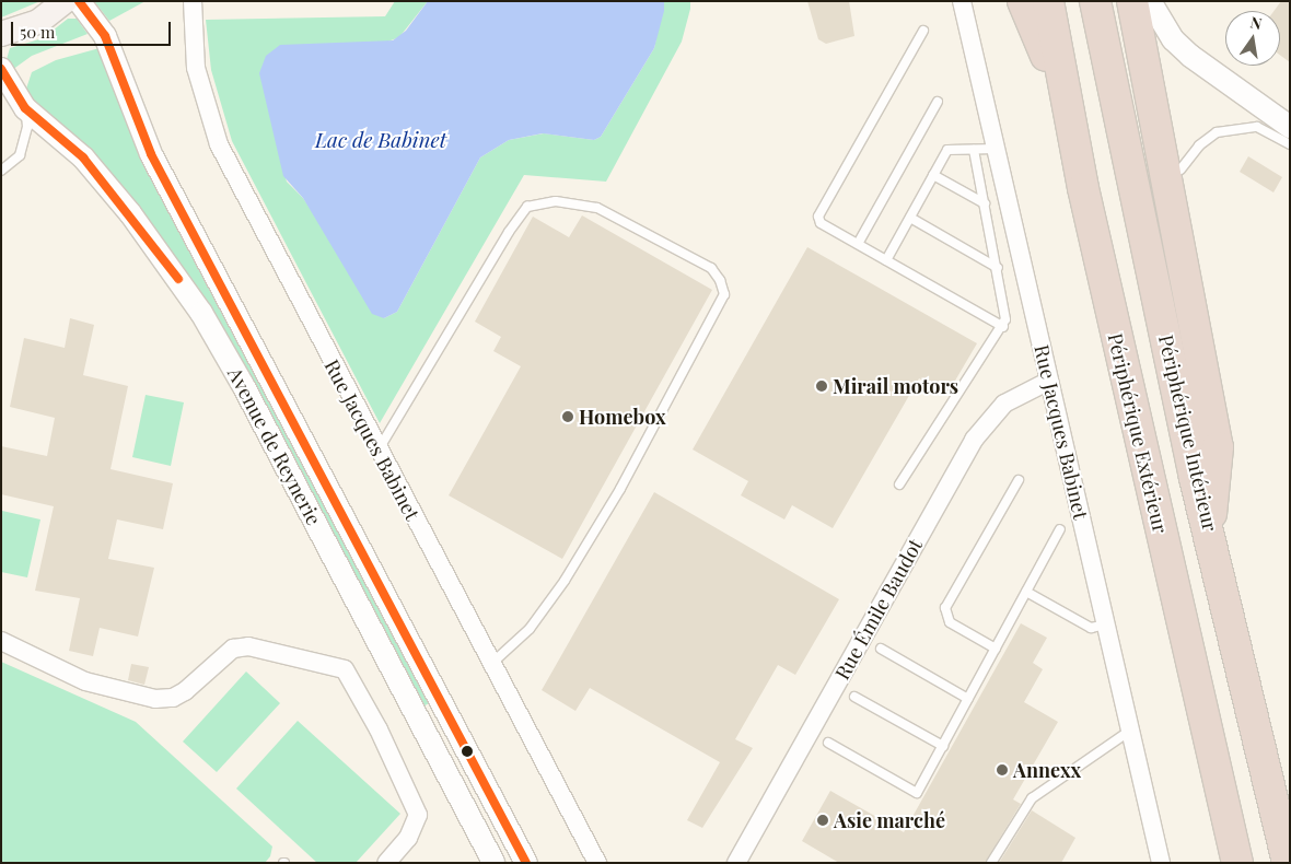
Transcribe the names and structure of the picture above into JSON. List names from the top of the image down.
{
  "streets": {
    "highway": ["Périphérique Extérieur", "Périphérique Intérieur"],
    "street": ["Rue Jacques Babinet", "Avenue de Reynerie", "Rue Émile Baudot"]
  },
  "crossings": [
    ["Rue Jacques Babinet", "Rue Émile Baudot"]
  ],
  "water": ["Lac de Babinet"],
  "places": [
    "Mirail motors",
    "Homebox",
    "Annexx",
    "Asie marché"
  ],
  "scale_bar": "50 m",
  "north": "top"
}
